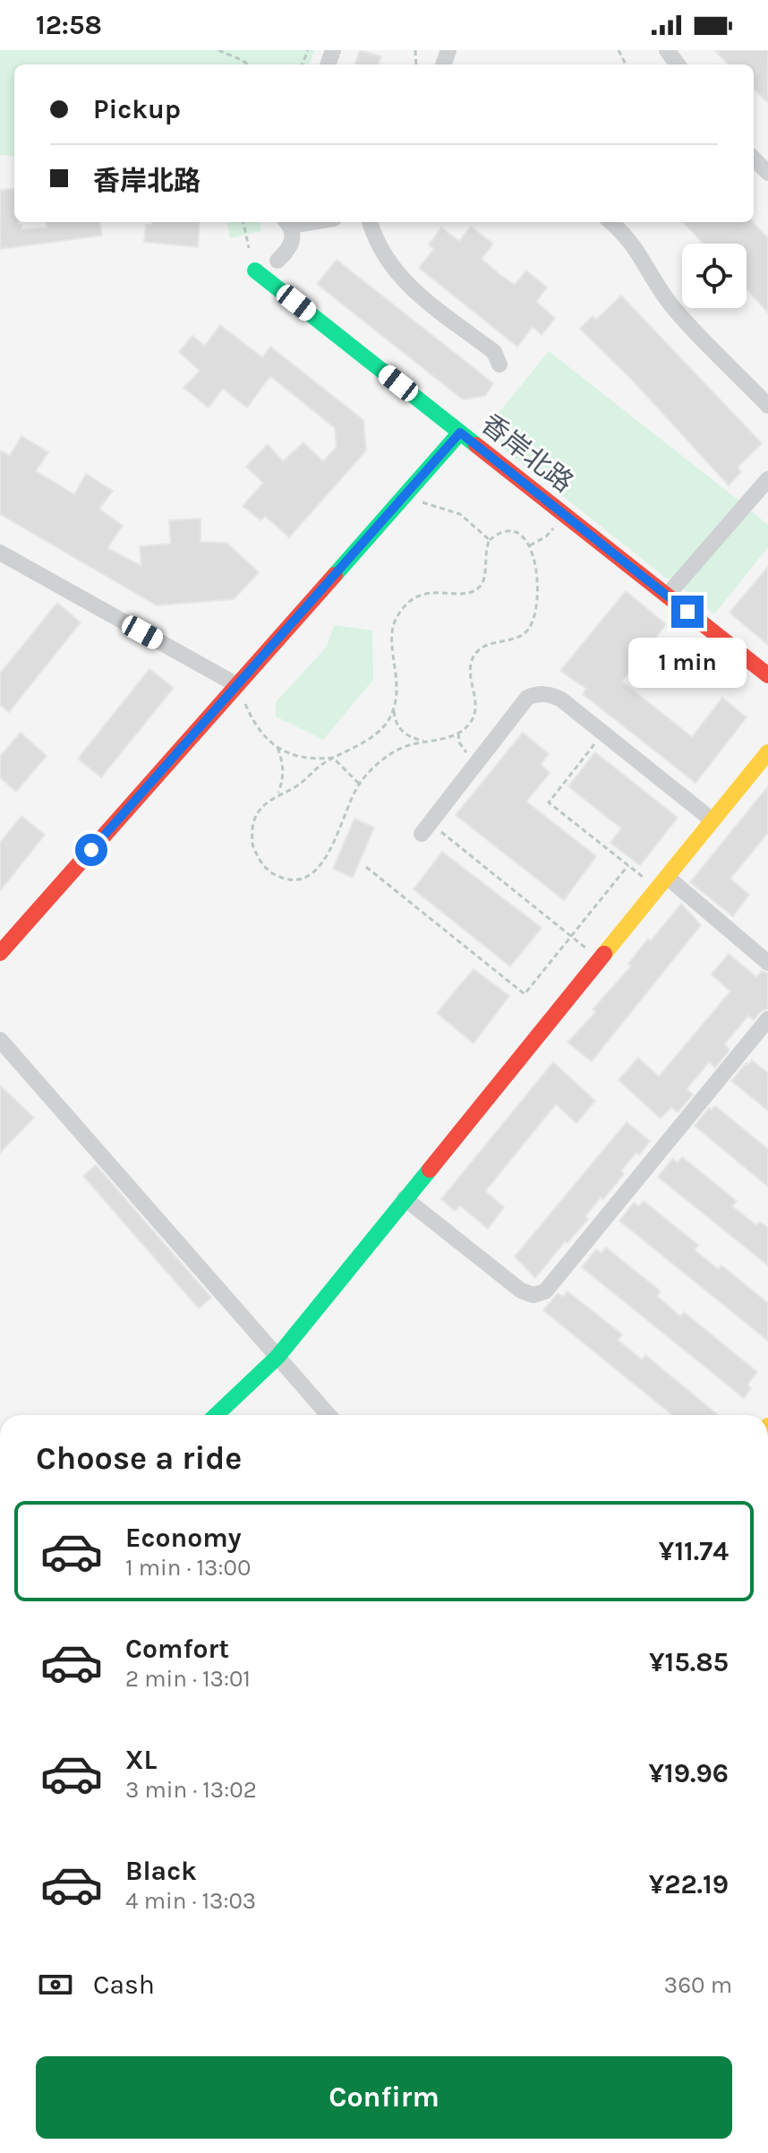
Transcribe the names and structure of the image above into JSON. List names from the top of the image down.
{
  "streets": {
    "street": ["香岸北路"]
  },
  "page": {
    "status": "12:58",
    "banner": ["Pickup", "香岸北路"],
    "bubble": "1 min",
    "heading": "Choose a ride",
    "list": [
      {
        "name": "Economy",
        "note": "1 min · 13:00",
        "value": "¥11.74"
      },
      {
        "name": "Comfort",
        "note": "2 min · 13:01",
        "value": "¥15.85"
      },
      {
        "name": "XL",
        "note": "3 min · 13:02",
        "value": "¥19.96"
      },
      {
        "name": "Black",
        "note": "4 min · 13:03",
        "value": "¥22.19"
      }
    ],
    "pay": ["Cash", "360 m"],
    "buttons": "Confirm"
  }
}
